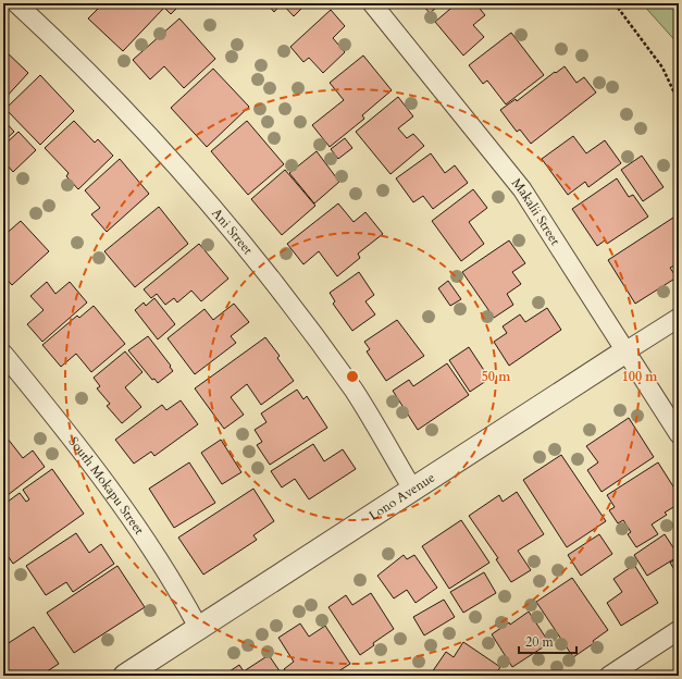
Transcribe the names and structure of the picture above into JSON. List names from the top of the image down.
{
  "streets": {
    "street": [
      "Makalii Street",
      "Ani Street",
      "South Mokapu Street",
      "Lono Avenue"
    ]
  },
  "crossings": [
    ["Makalii Street", "Lono Avenue"],
    ["Ani Street", "Lono Avenue"],
    ["South Mokapu Street", "Lono Avenue"]
  ],
  "scale_bar": "20 m",
  "rings": ["50 m", "100 m"]
}
